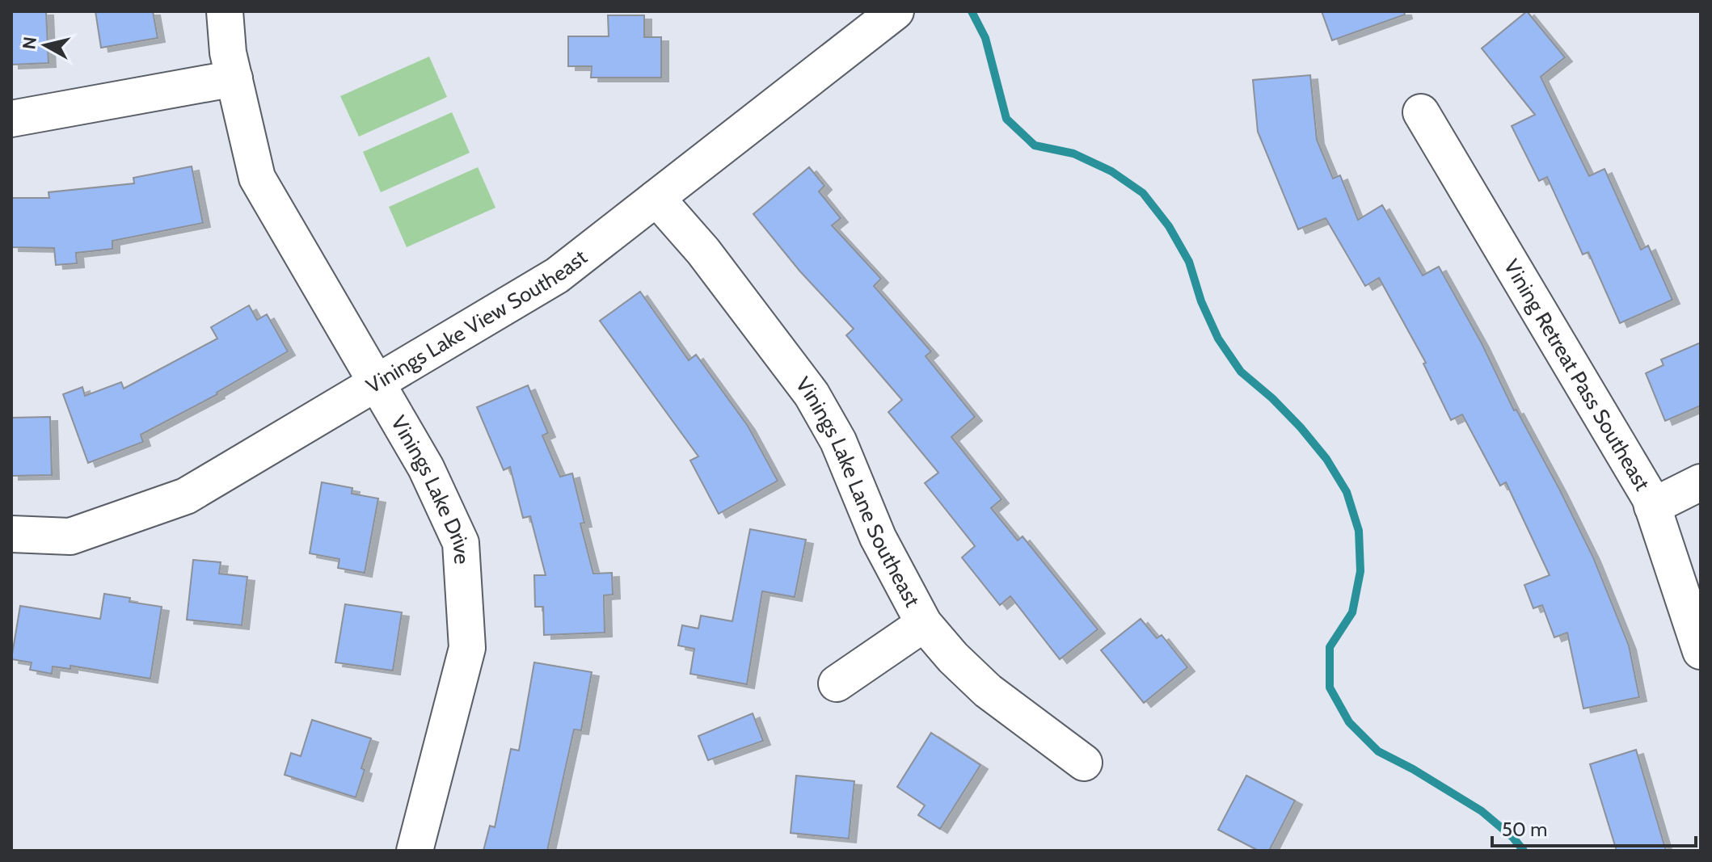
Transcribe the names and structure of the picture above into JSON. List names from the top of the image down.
{
  "streets": {
    "street": [
      "Vinings Lake View Southeast",
      "Vining Retreat Pass Southeast",
      "Vinings Lake Drive",
      "Vinings Lake Lane Southeast"
    ]
  },
  "crossings": [
    ["Vinings Lake View Southeast", "Vinings Lake Drive"],
    ["Vinings Lake View Southeast", "Vinings Lake Lane Southeast"]
  ],
  "scale_bar": "50 m",
  "north": "left"
}
